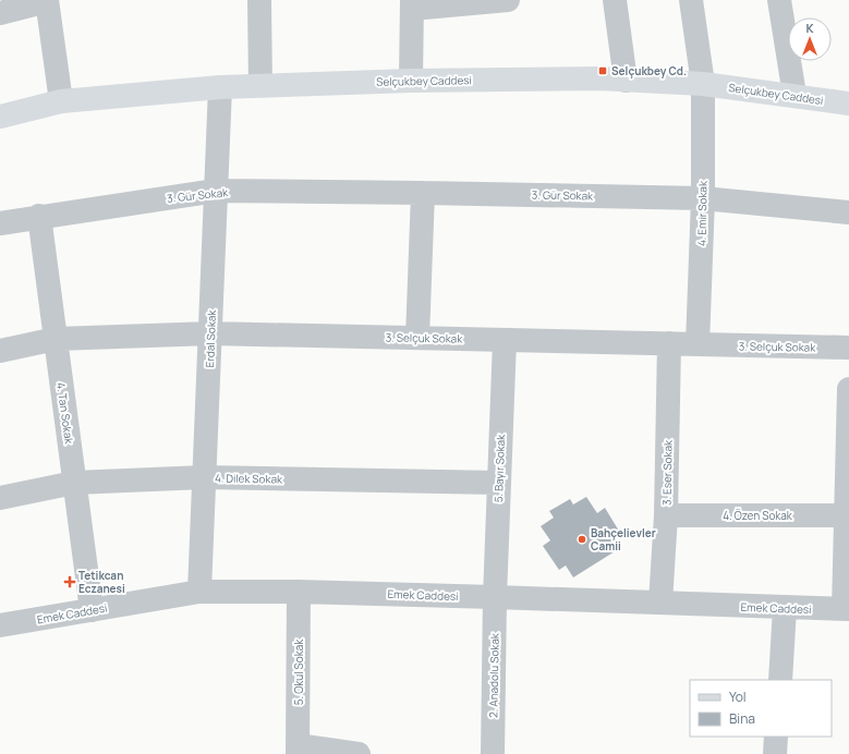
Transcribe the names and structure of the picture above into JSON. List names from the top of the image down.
{
  "streets": {
    "main road": ["Selçukbey Caddesi"],
    "street": [
      "3. Gür Sokak",
      "4. Emir Sokak",
      "3. Selçuk Sokak",
      "Erdal Sokak",
      "4. Tan Sokak",
      "5. Bayır Sokak",
      "3. Eser Sokak",
      "4. Dilek Sokak",
      "4. Özen Sokak",
      "Emek Caddesi",
      "5. Okul Sokak",
      "2. Anadolu Sokak"
    ]
  },
  "crossings": [
    ["Selçukbey Caddesi", "4. Emir Sokak"],
    ["Selçukbey Caddesi", "Erdal Sokak"],
    ["3. Gür Sokak", "4. Emir Sokak"],
    ["3. Gür Sokak", "Erdal Sokak"],
    ["3. Gür Sokak", "4. Tan Sokak"],
    ["4. Emir Sokak", "3. Selçuk Sokak"],
    ["3. Selçuk Sokak", "Erdal Sokak"],
    ["3. Selçuk Sokak", "4. Tan Sokak"],
    ["3. Selçuk Sokak", "5. Bayır Sokak"],
    ["3. Selçuk Sokak", "3. Eser Sokak"],
    ["Erdal Sokak", "4. Dilek Sokak"],
    ["Erdal Sokak", "Emek Caddesi"],
    ["4. Tan Sokak", "4. Dilek Sokak"],
    ["4. Tan Sokak", "Emek Caddesi"],
    ["5. Bayır Sokak", "4. Dilek Sokak"],
    ["5. Bayır Sokak", "Emek Caddesi"],
    ["5. Bayır Sokak", "2. Anadolu Sokak"],
    ["3. Eser Sokak", "4. Özen Sokak"],
    ["3. Eser Sokak", "Emek Caddesi"],
    ["Emek Caddesi", "5. Okul Sokak"],
    ["Emek Caddesi", "2. Anadolu Sokak"]
  ],
  "places": {
    "transit": ["Selçukbey Cd."],
    "other": ["Bahçelievler Camii"],
    "health": ["Tetikcan Eczanesi"]
  },
  "legend": ["Yol", "Bina"],
  "north": "top"
}
